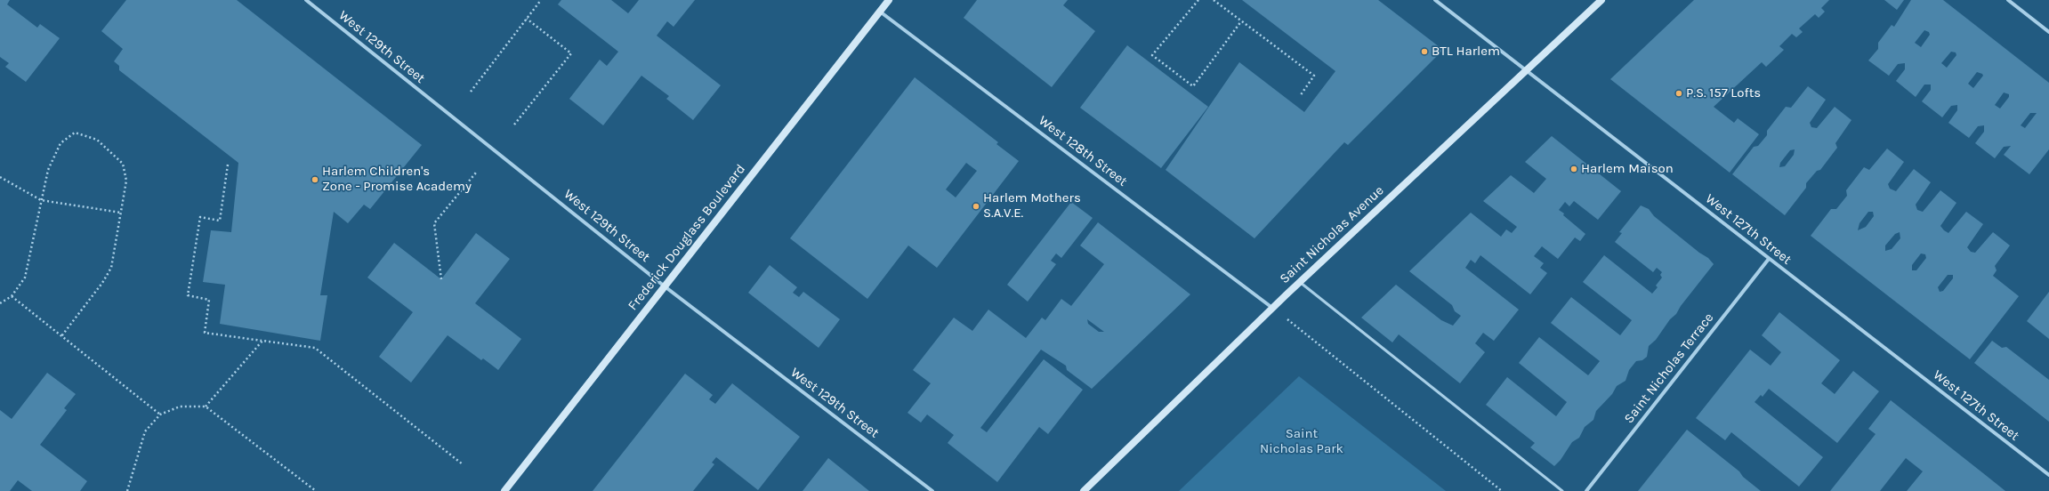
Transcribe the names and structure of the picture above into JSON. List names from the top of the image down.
{
  "streets": {
    "main road": ["Saint Nicholas Avenue", "Frederick Douglass Boulevard"],
    "street": [
      "West 129th Street",
      "West 128th Street",
      "West 127th Street",
      "Saint Nicholas Terrace"
    ]
  },
  "crossings": [
    ["West 129th Street", "Frederick Douglass Boulevard"],
    ["West 128th Street", "Saint Nicholas Avenue"],
    ["West 128th Street", "Frederick Douglass Boulevard"],
    ["West 127th Street", "Saint Nicholas Avenue"],
    ["West 127th Street", "Saint Nicholas Terrace"]
  ],
  "parks": ["Saint Nicholas Park"],
  "places": [
    "BTL Harlem",
    "P.S. 157 Lofts",
    "Harlem Maison",
    "Harlem Children's Zone - Promise Academy",
    "Harlem Mothers S.A.V.E."
  ]
}
